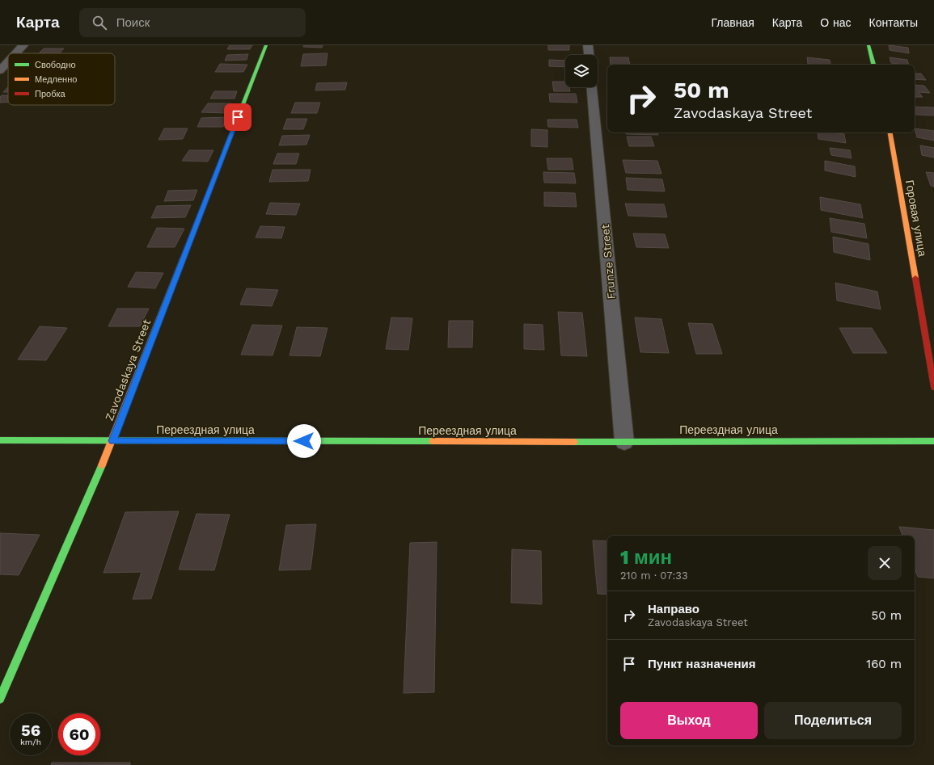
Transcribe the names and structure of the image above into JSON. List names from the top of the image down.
{
  "streets": {
    "main road": ["Горовая улица", "Zavodaskaya Street", "Переездная улица"],
    "street": ["Frunze Street"]
  },
  "crossings": [
    ["Frunze Street", "Переездная улица"],
    ["Zavodaskaya Street", "Переездная улица"]
  ],
  "legend": ["Свободно", "Медленно", "Пробка"],
  "page": {
    "header": "Карта",
    "search": "Поиск",
    "nav": [
      "Главная",
      "Карта",
      "О нас",
      "Контакты"
    ],
    "turn": ["50 m", "Zavodaskaya Street"],
    "heading": ["1 мин", "210 m · 07:33"],
    "list": [
      {
        "name": "Направо",
        "note": "Zavodaskaya Street",
        "value": "50 m"
      },
      {
        "name": "Пункт назначения",
        "value": "160 m"
      }
    ],
    "buttons": ["Выход", "Поделиться"],
    "speed": "56 km/h",
    "limit": "60"
  }
}
